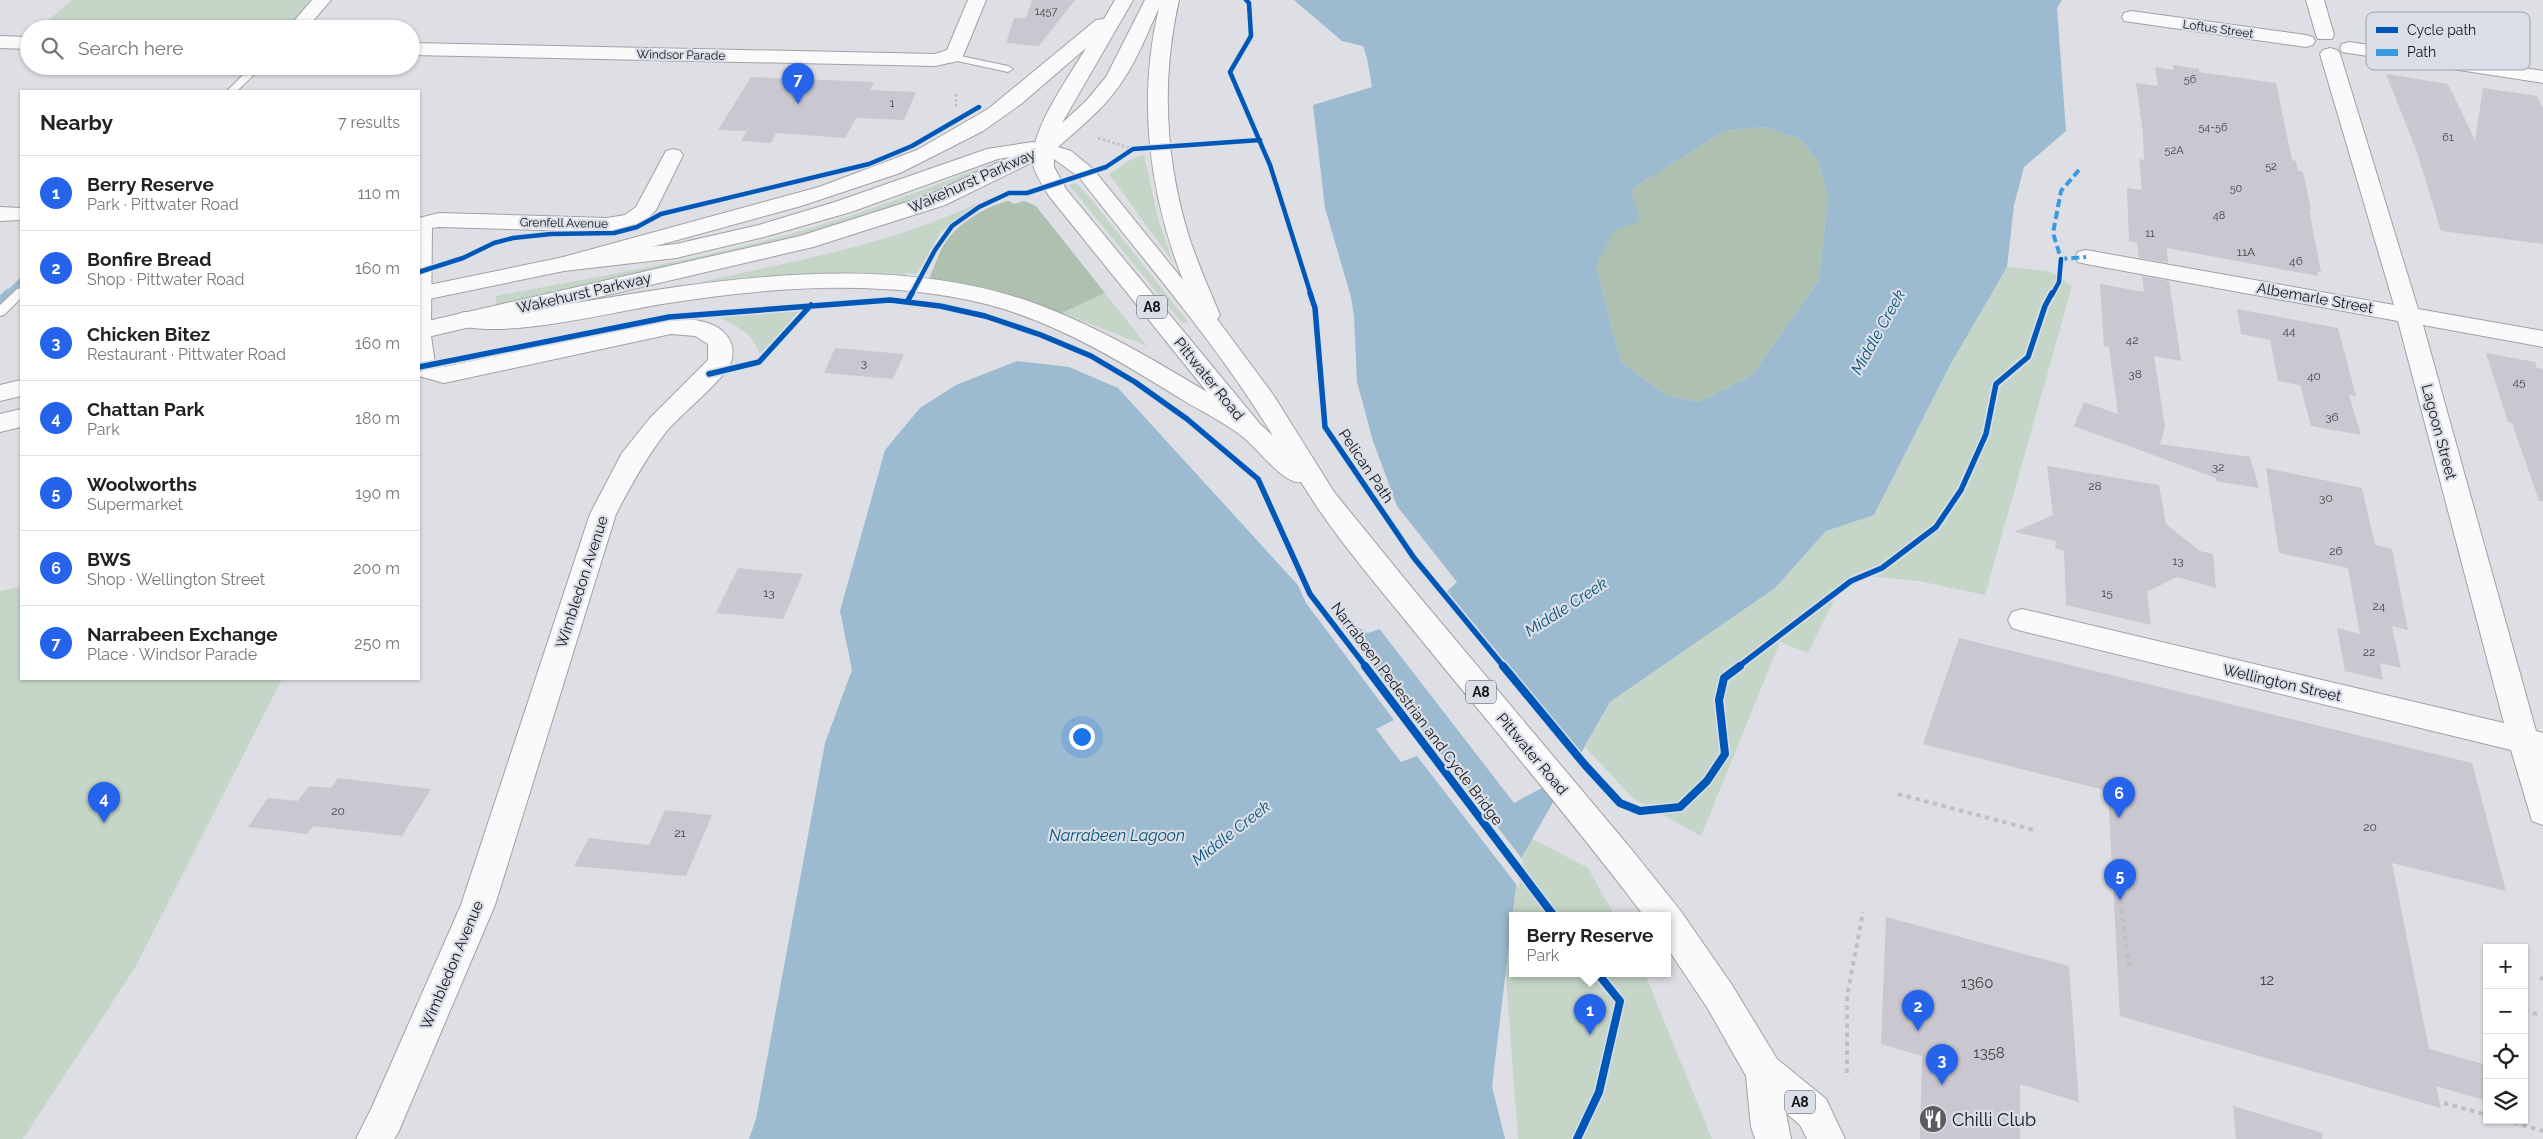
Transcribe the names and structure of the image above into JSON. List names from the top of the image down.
{
  "streets": {
    "main road": [
      "Loftus Street",
      "Windsor Parade",
      "Wakehurst Parkway",
      "Grenfell Avenue",
      "Albemarle Street",
      "A8",
      "Pittwater Road",
      "Lagoon Street",
      "Wimbledon Avenue",
      "Wellington Street"
    ],
    "cycle path": ["Pelican Path", "Narrabeen Pedestrian and Cycle Bridge"]
  },
  "crossings": [
    ["Loftus Street", "Lagoon Street"],
    ["Wakehurst Parkway", "Pittwater Road"],
    ["Albemarle Street", "Lagoon Street"],
    ["Lagoon Street", "Wellington Street"]
  ],
  "water": ["Middle Creek", "Narrabeen Lagoon"],
  "places": {
    "restaurant": ["Chilli Club"]
  },
  "house_numbers": [
    "1457",
    "56",
    "1",
    "54-56",
    "61",
    "52A",
    "52",
    "50",
    "48",
    "11",
    "11A",
    "46",
    "44",
    "42",
    "3",
    "38",
    "40",
    "45",
    "36",
    "32",
    "28",
    "30",
    "26",
    "13",
    "13",
    "15",
    "24",
    "22",
    "20",
    "20",
    "21",
    "12",
    "1360",
    "1358"
  ],
  "legend": ["Cycle path", "Path"],
  "page": {
    "search": "Search here",
    "pins": [
      "7",
      "6",
      "4",
      "5",
      "2",
      "1",
      "3"
    ],
    "heading": ["Nearby", "7 results"],
    "list": [
      {
        "mark": "1",
        "name": "Berry Reserve",
        "note": "Park · Pittwater Road",
        "value": "110 m"
      },
      {
        "mark": "2",
        "name": "Bonfire Bread",
        "note": "Shop · Pittwater Road",
        "value": "160 m"
      },
      {
        "mark": "3",
        "name": "Chicken Bitez",
        "note": "Restaurant · Pittwater Road",
        "value": "160 m"
      },
      {
        "mark": "4",
        "name": "Chattan Park",
        "note": "Park",
        "value": "180 m"
      },
      {
        "mark": "5",
        "name": "Woolworths",
        "note": "Supermarket",
        "value": "190 m"
      },
      {
        "mark": "6",
        "name": "BWS",
        "note": "Shop · Wellington Street",
        "value": "200 m"
      },
      {
        "mark": "7",
        "name": "Narrabeen Exchange",
        "note": "Place · Windsor Parade",
        "value": "250 m"
      }
    ],
    "popup": ["Berry Reserve", "Park"],
    "map_buttons": ["+", "−"]
  }
}
